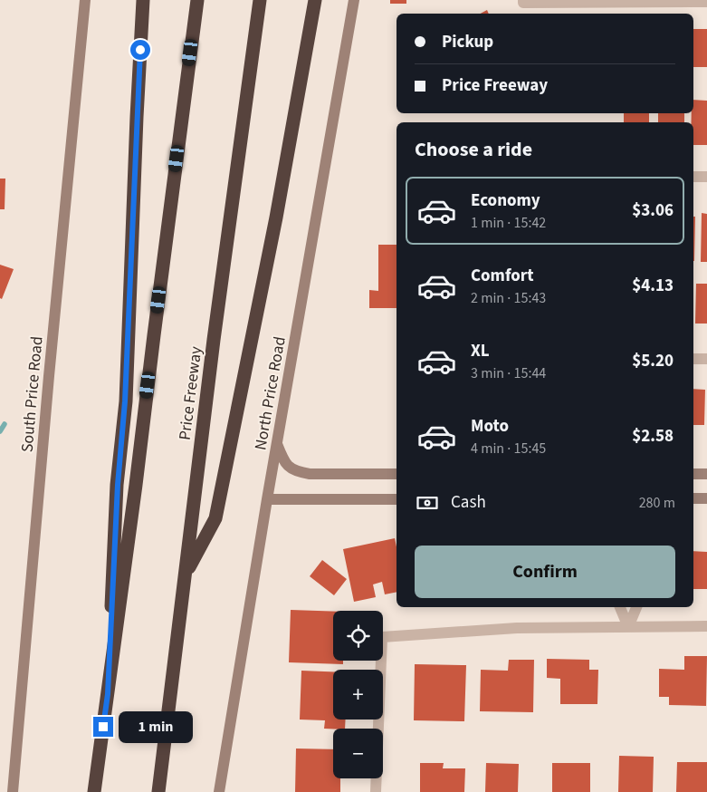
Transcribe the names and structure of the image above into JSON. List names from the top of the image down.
{
  "streets": {
    "highway": ["Price Freeway"],
    "main road": ["North Price Road", "South Price Road"]
  },
  "page": {
    "banner": ["Pickup", "Price Freeway"],
    "heading": "Choose a ride",
    "list": [
      {
        "name": "Economy",
        "note": "1 min · 15:42",
        "value": "$3.06"
      },
      {
        "name": "Comfort",
        "note": "2 min · 15:43",
        "value": "$4.13"
      },
      {
        "name": "XL",
        "note": "3 min · 15:44",
        "value": "$5.20"
      },
      {
        "name": "Moto",
        "note": "4 min · 15:45",
        "value": "$2.58"
      }
    ],
    "pay": ["Cash", "280 m"],
    "buttons": "Confirm",
    "map_buttons": ["+", "−"],
    "bubble": "1 min"
  }
}
